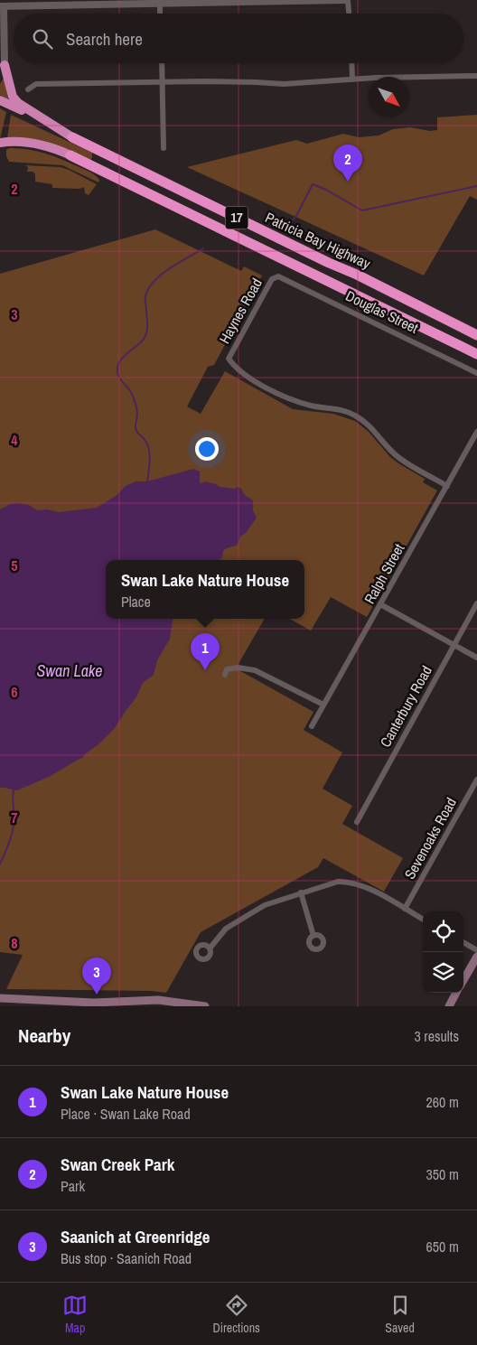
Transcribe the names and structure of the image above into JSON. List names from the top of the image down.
{
  "streets": {
    "highway": ["17", "Patricia Bay Highway"],
    "street": [
      "Haynes Road",
      "Douglas Street",
      "Ralph Street",
      "Canterbury Road",
      "Sevenoaks Road"
    ]
  },
  "crossings": [
    ["Haynes Road", "Douglas Street"],
    ["Haynes Road", "Ralph Street"]
  ],
  "water": ["Swan Lake"],
  "north": "bottom right",
  "page": {
    "search": "Search here",
    "pins": ["2", "1", "3"],
    "popup": ["Swan Lake Nature House", "Place"],
    "heading": ["Nearby", "3 results"],
    "list": [
      {
        "mark": "1",
        "name": "Swan Lake Nature House",
        "note": "Place · Swan Lake Road",
        "value": "260 m"
      },
      {
        "mark": "2",
        "name": "Swan Creek Park",
        "note": "Park",
        "value": "350 m"
      },
      {
        "mark": "3",
        "name": "Saanich at Greenridge",
        "note": "Bus stop · Saanich Road",
        "value": "650 m"
      }
    ],
    "nav": ["Map", "Directions", "Saved"]
  },
  "grid": {
    "rows": [
      "2",
      "3",
      "4",
      "5",
      "6",
      "7",
      "8"
    ]
  }
}
